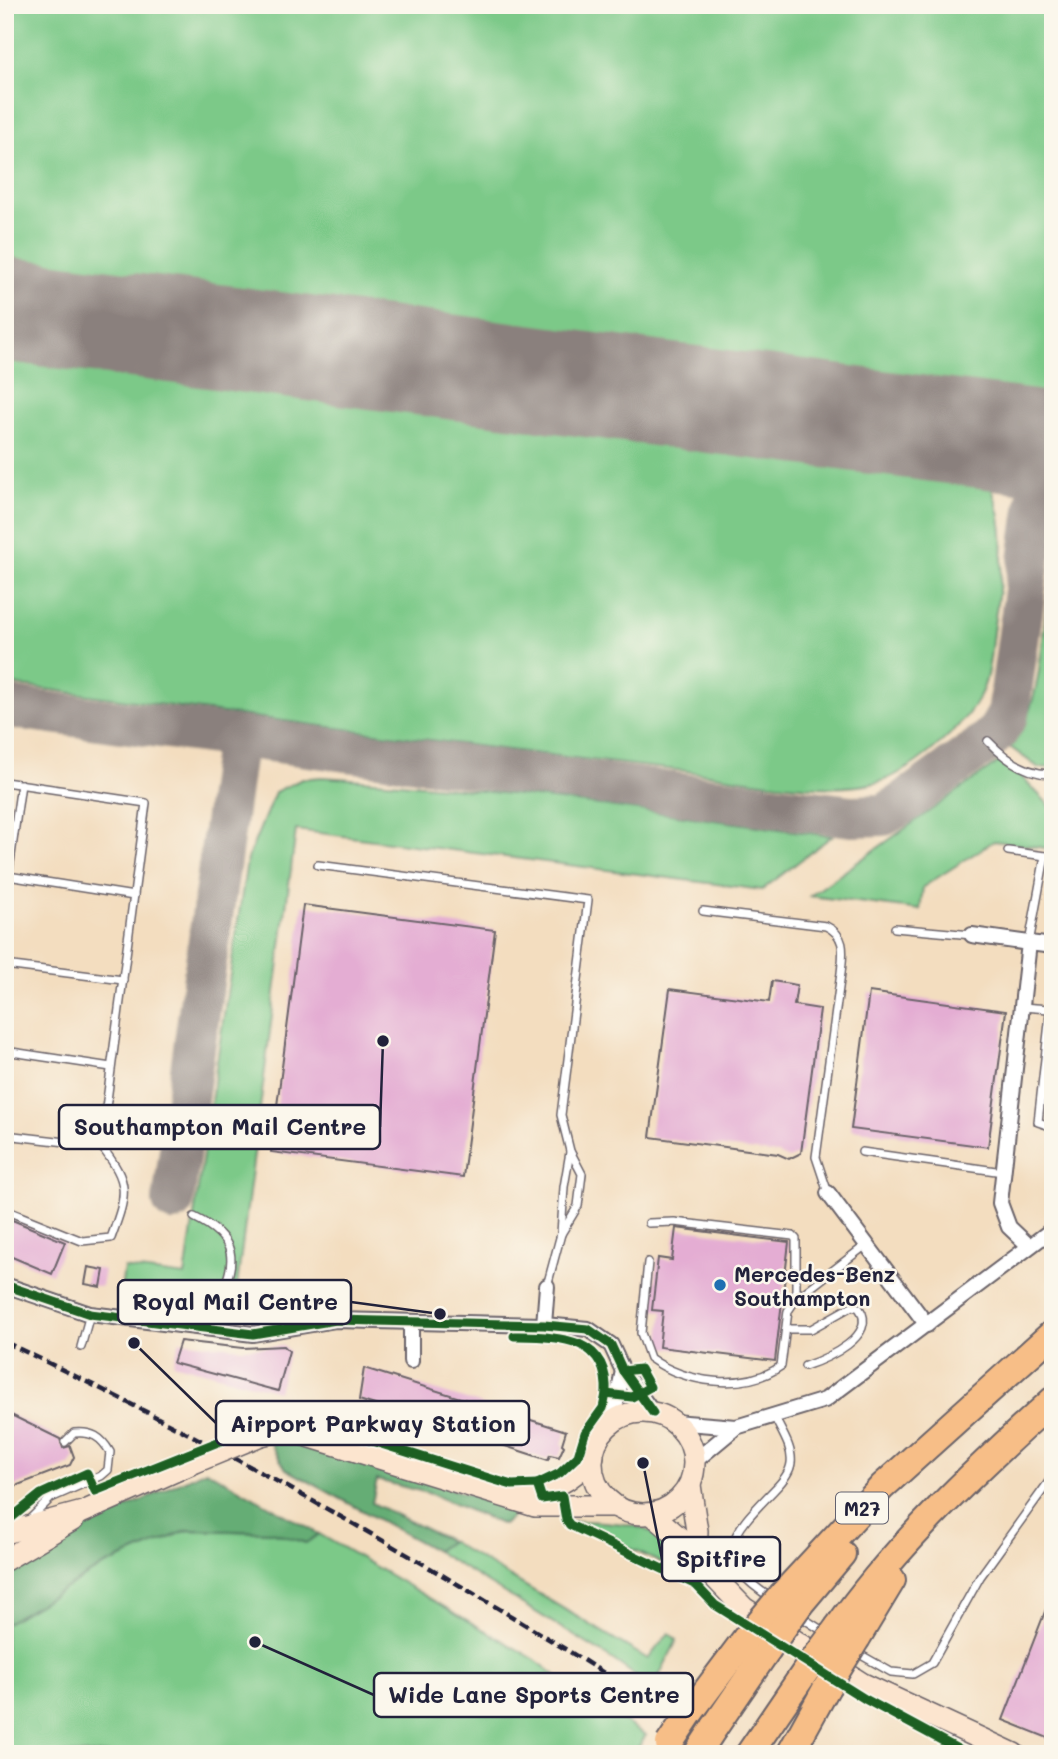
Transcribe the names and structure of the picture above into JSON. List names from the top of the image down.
{
  "streets": {
    "highway": ["M27"]
  },
  "places": [
    "Southampton Mail Centre",
    "Mercedes-Benz Southampton",
    "Royal Mail Centre",
    "Airport Parkway Station",
    "Spitfire",
    "Wide Lane Sports Centre"
  ]
}
